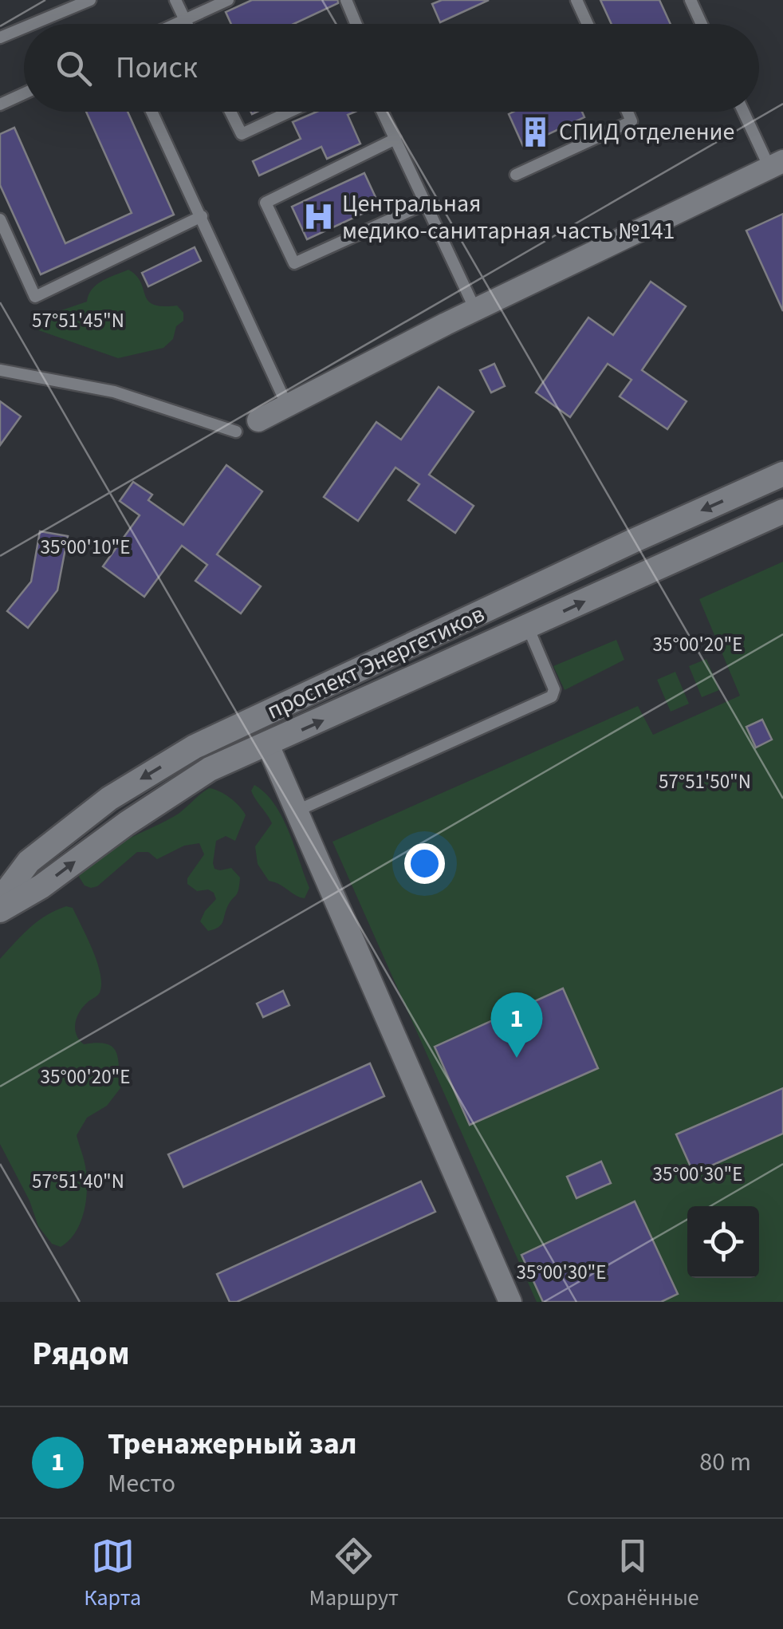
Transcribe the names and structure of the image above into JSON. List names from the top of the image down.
{
  "streets": {
    "main road": ["проспект Энергетиков"]
  },
  "places": {
    "building": ["СПИД отделение"],
    "hospital": ["Центральная медико-санитарная часть №141"]
  },
  "page": {
    "search": "Поиск",
    "pins": "1",
    "heading": "Рядом",
    "list": [
      {
        "mark": "1",
        "name": "Тренажерный зал",
        "note": "Место",
        "value": "80 m"
      }
    ],
    "nav": ["Карта", "Маршрут", "Сохранённые"]
  },
  "coordinates": [
    "57°51'45\"N",
    "35°00'10\"E",
    "35°00'20\"E",
    "57°51'50\"N",
    "35°00'30\"E",
    "57°51'40\"N"
  ]
}
